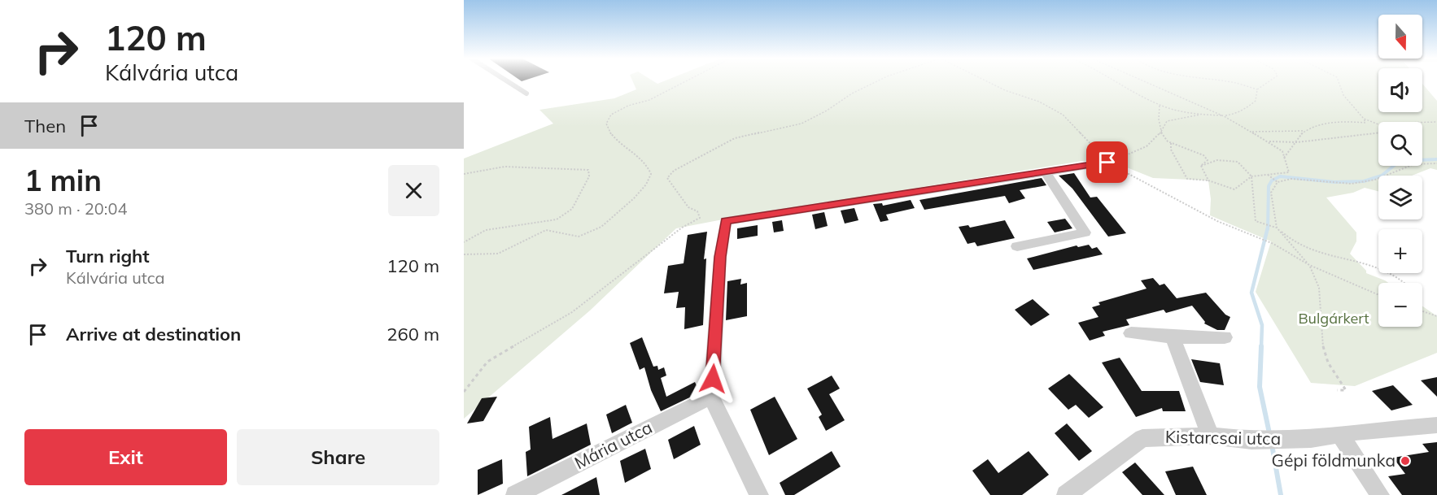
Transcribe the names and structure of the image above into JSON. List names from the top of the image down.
{
  "streets": {
    "street": ["Kistarcsai utca", "Mária utca"]
  },
  "parks": ["Bulgárkert"],
  "places": ["Gépi földmunka"],
  "north": "bottom",
  "page": {
    "turn": ["120 m", "Kálvária utca"],
    "map_buttons": ["+", "−"],
    "then": "Then",
    "heading": ["1 min", "380 m · 20:04"],
    "list": [
      {
        "name": "Turn right",
        "note": "Kálvária utca",
        "value": "120 m"
      },
      {
        "name": "Arrive at destination",
        "value": "260 m"
      }
    ],
    "buttons": ["Exit", "Share"]
  }
}
